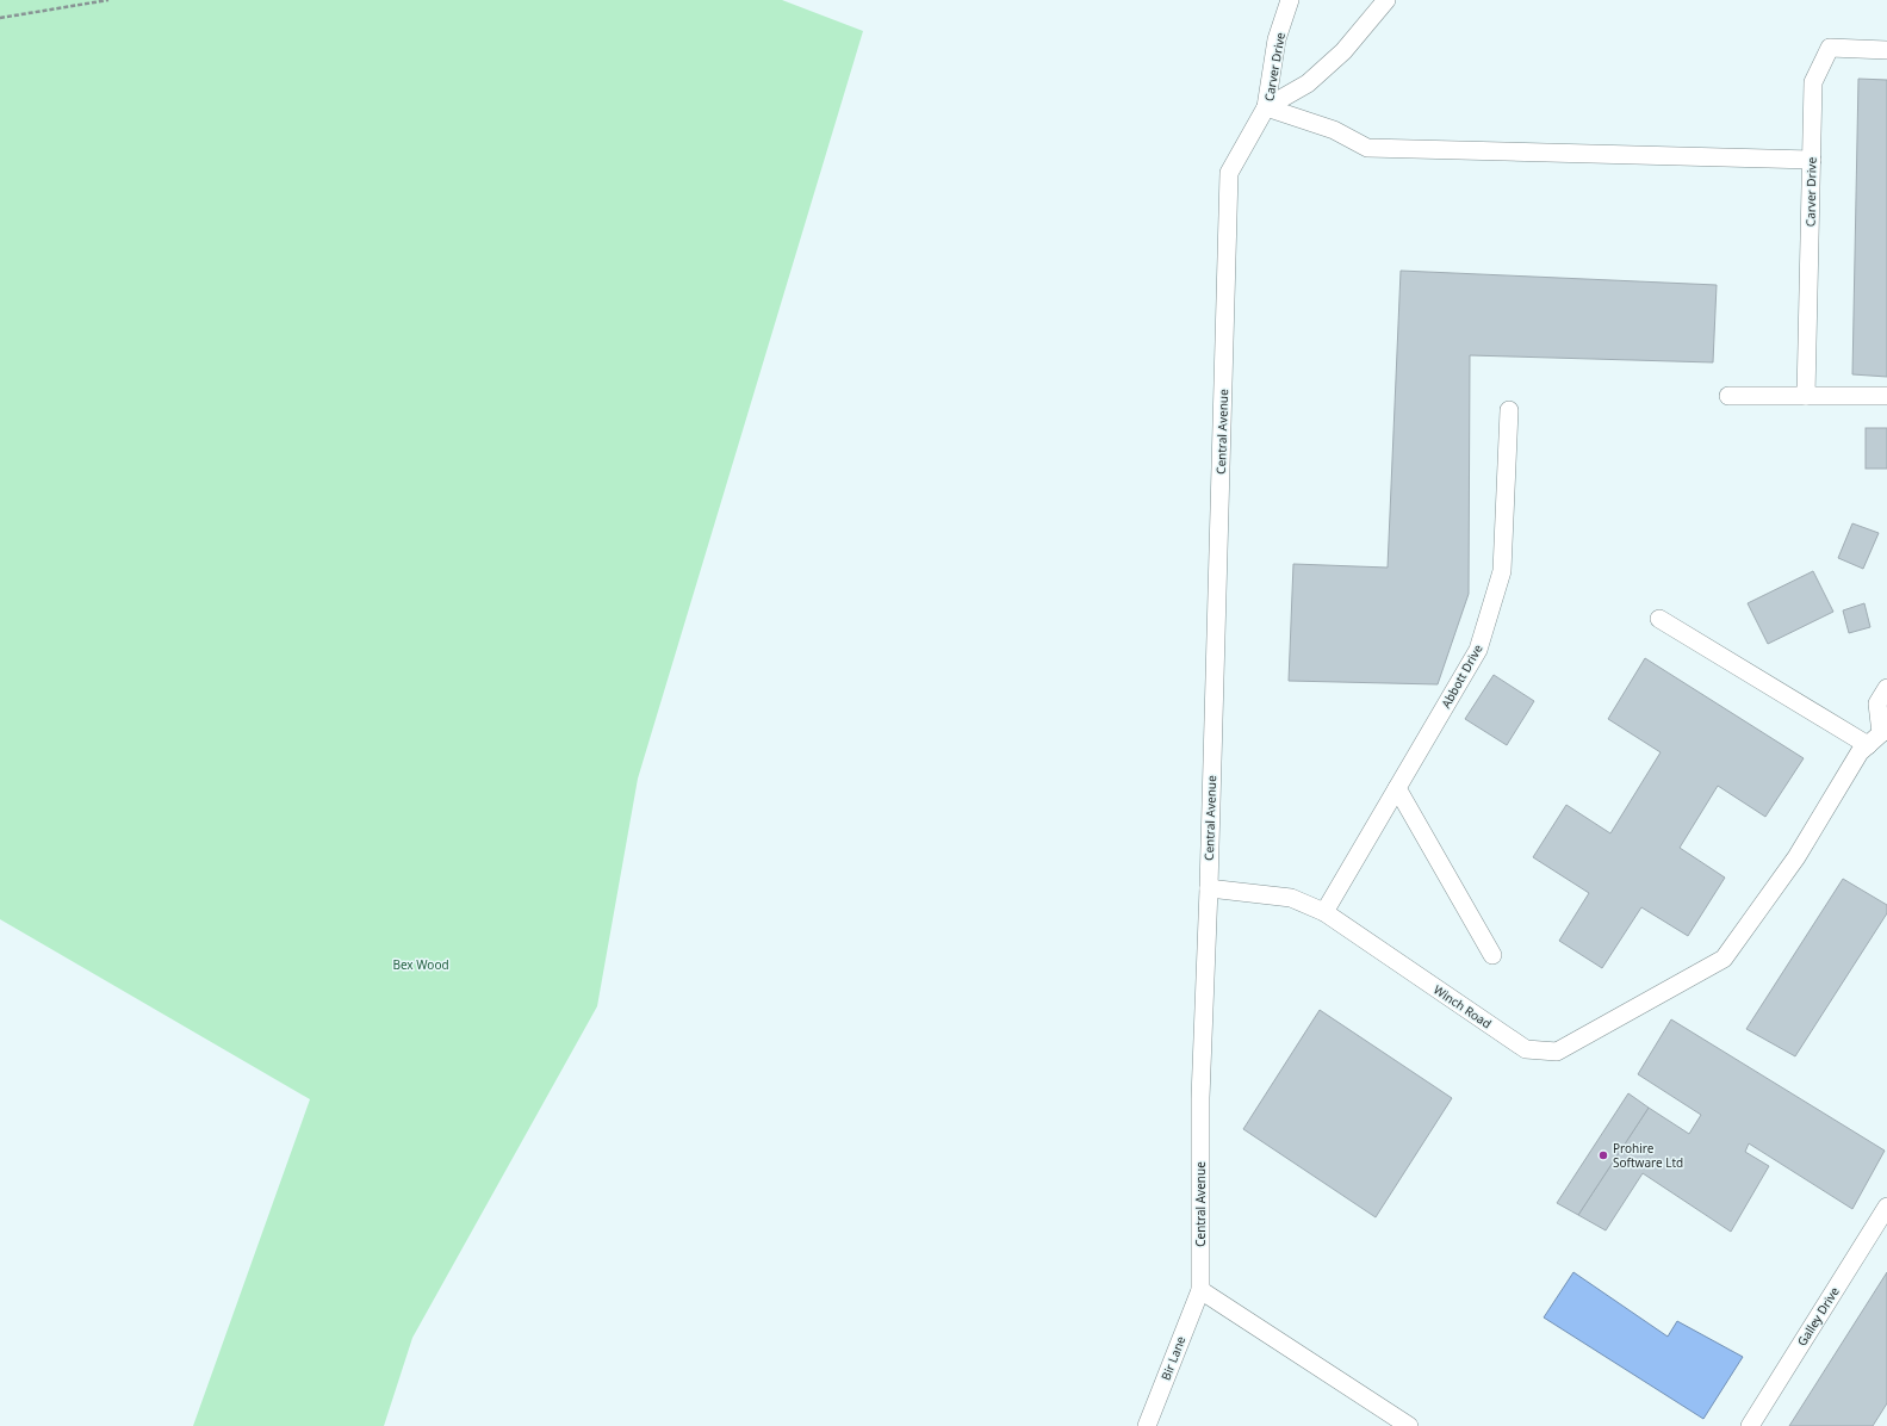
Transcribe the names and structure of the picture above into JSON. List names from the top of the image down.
{
  "streets": {
    "lane": [
      "Carver Drive",
      "Central Avenue",
      "Abbott Drive",
      "Winch Road",
      "Galley Drive",
      "Bir Lane"
    ]
  },
  "crossings": [
    ["Carver Drive", "Central Avenue"],
    ["Central Avenue", "Winch Road"],
    ["Central Avenue", "Bir Lane"],
    ["Abbott Drive", "Winch Road"]
  ],
  "parks": ["Bex Wood"],
  "places": ["Prohire Software Ltd"]
}
